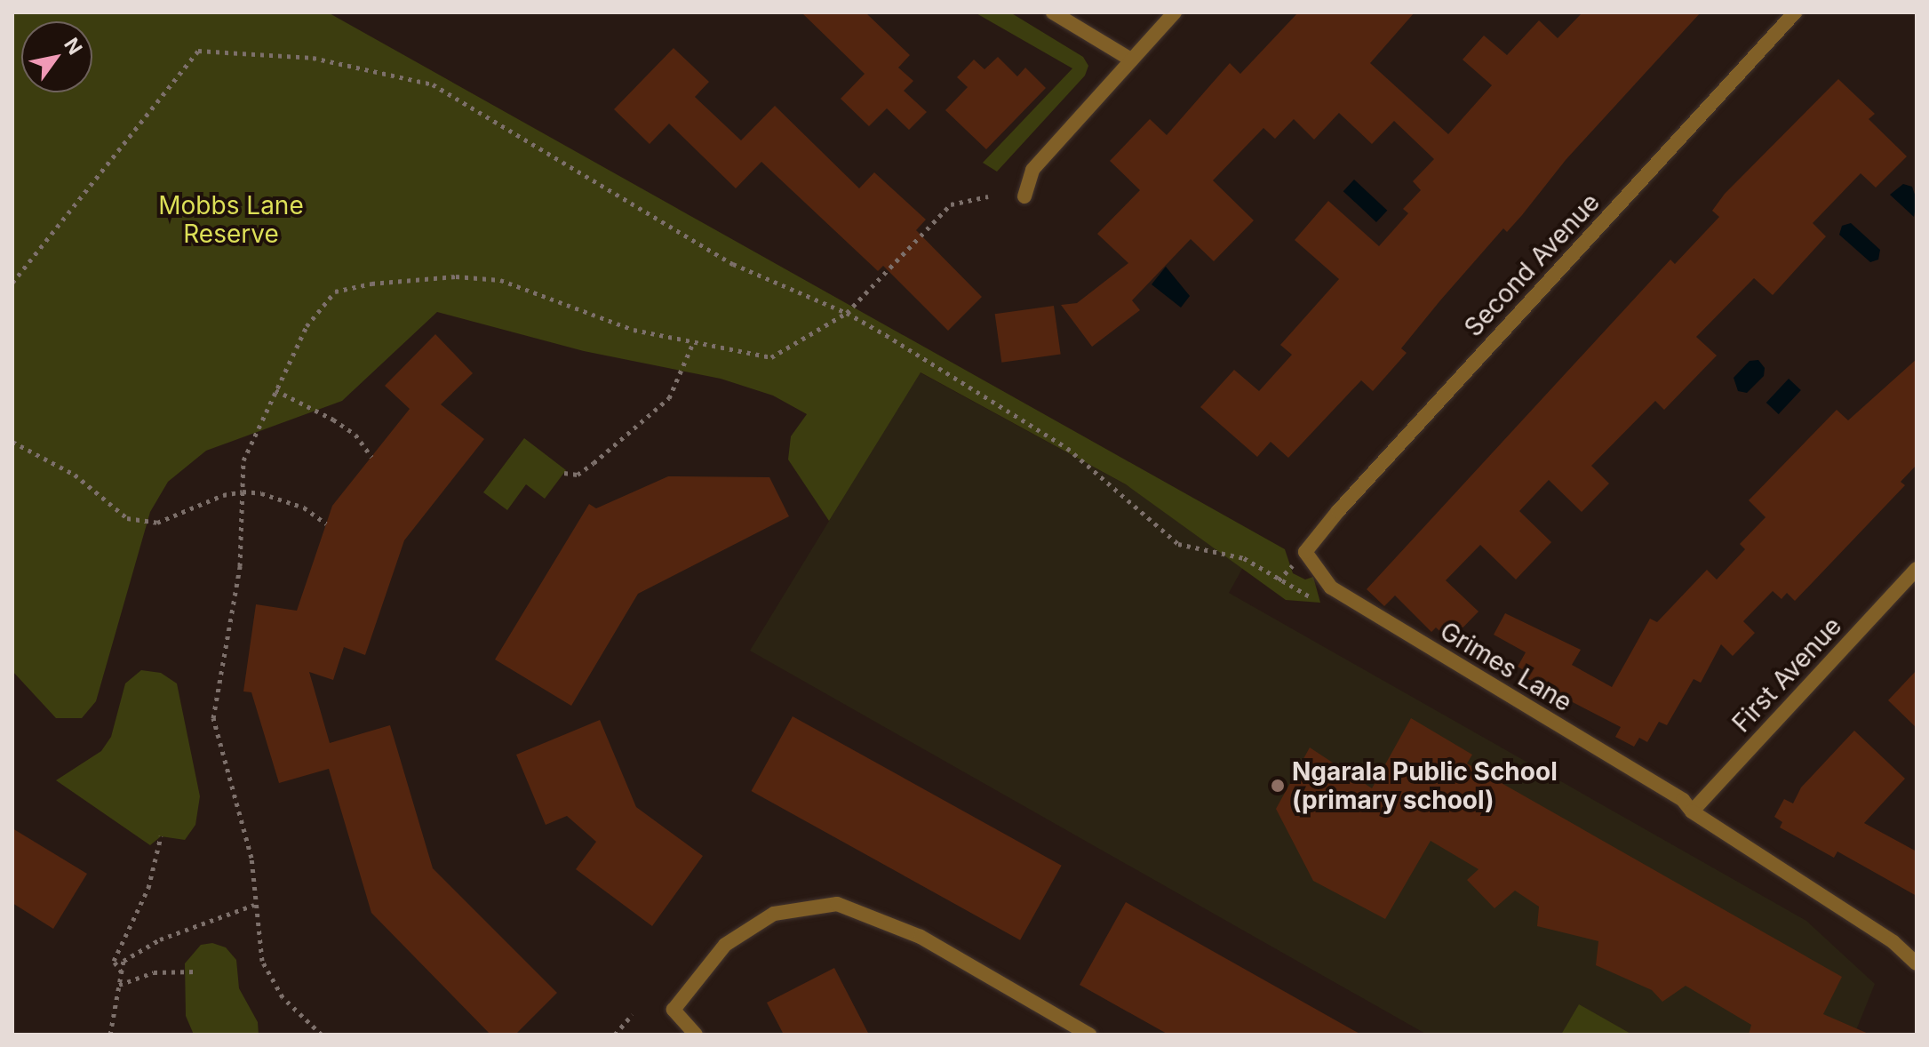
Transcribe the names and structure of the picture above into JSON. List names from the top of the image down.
{
  "streets": {
    "street": ["Second Avenue", "Grimes Lane", "First Avenue"]
  },
  "crossings": [
    ["Second Avenue", "Grimes Lane"],
    ["Grimes Lane", "First Avenue"]
  ],
  "parks": ["Mobbs Lane Reserve"],
  "places": ["Ngarala Public School (primary school)"],
  "north": "top right"
}
